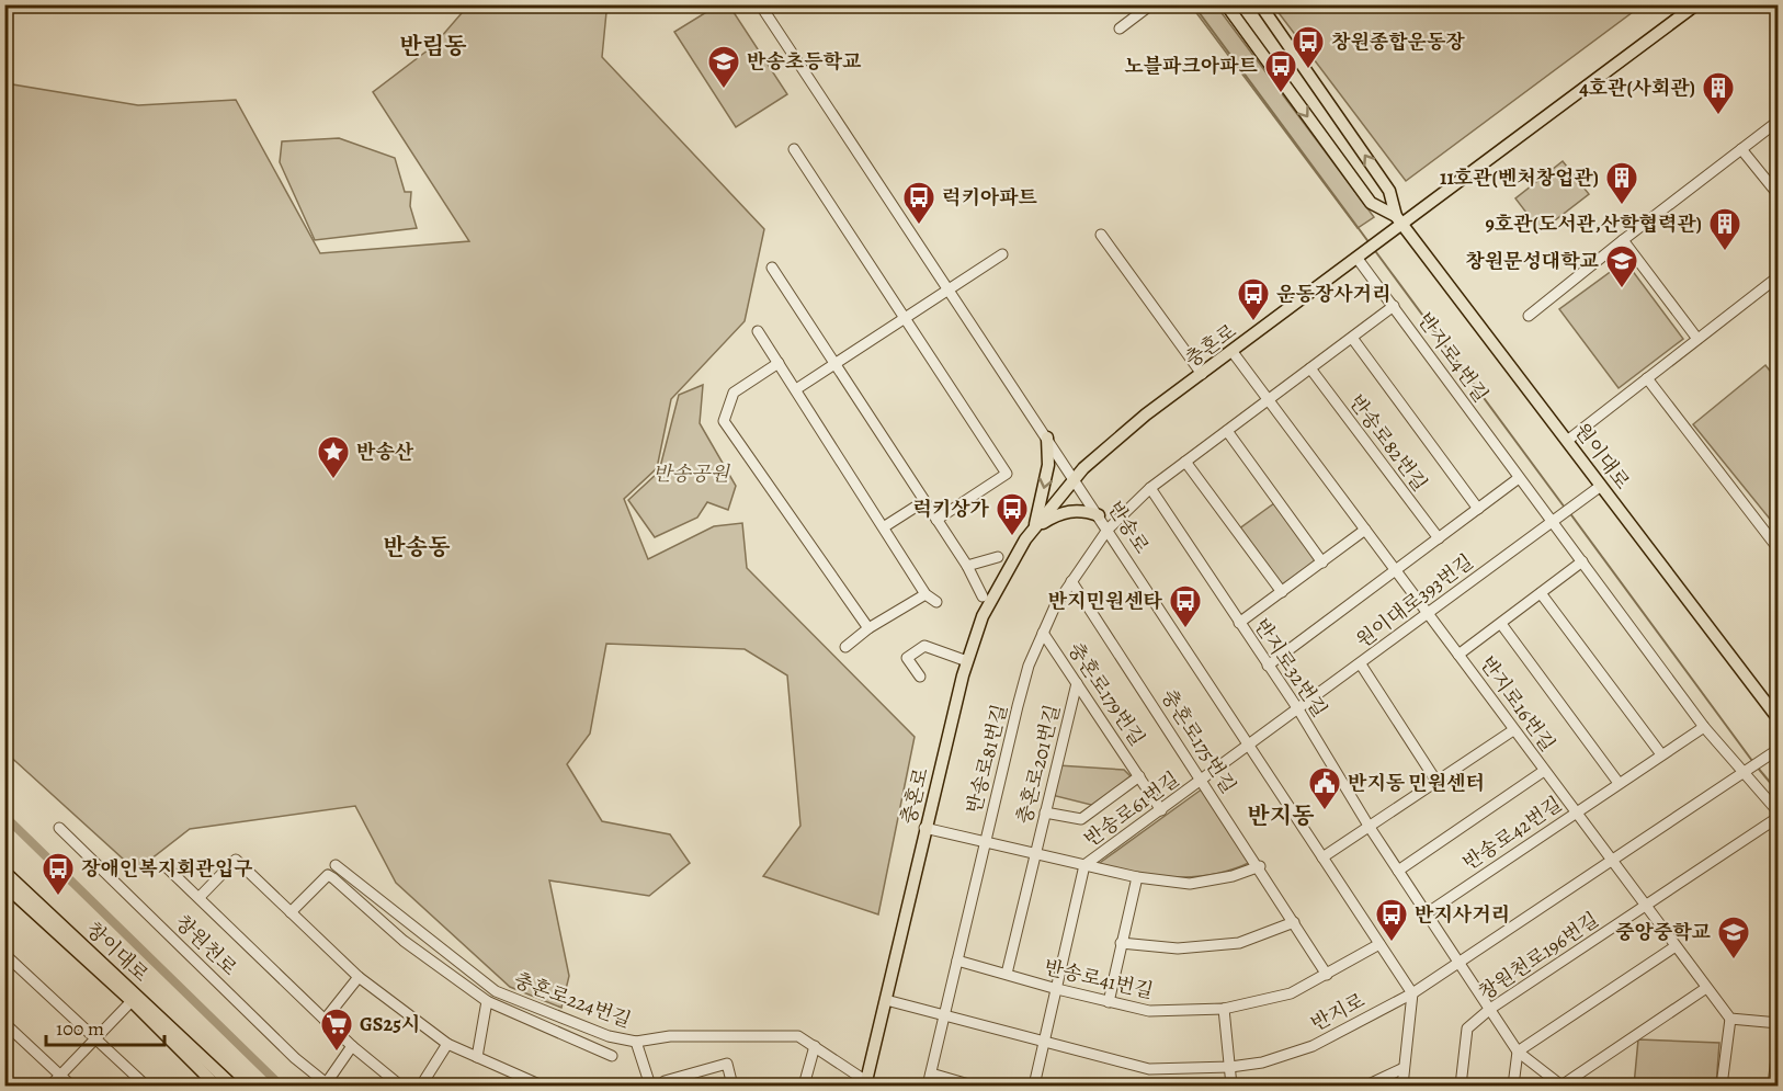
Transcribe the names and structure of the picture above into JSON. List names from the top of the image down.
{
  "streets": {
    "main road": ["충혼로", "원이대로", "창이대로"],
    "street": [
      "반지로4번길",
      "반송로82번길",
      "반송로",
      "원이대로393번길",
      "반지로32번길",
      "충혼로179번길",
      "반지로16번길",
      "충혼로175번길",
      "반송로81번길",
      "충혼로201번길",
      "반송로61번길",
      "반송로42번길",
      "창원천로",
      "창원천로196번길",
      "반송로41번길",
      "충혼로224번길",
      "반지로"
    ]
  },
  "crossings": [
    ["충혼로", "반지로4번길"],
    ["충혼로", "원이대로"],
    ["충혼로", "반송로"],
    ["충혼로", "반지로16번길"],
    ["충혼로", "충혼로201번길"],
    ["충혼로", "충혼로224번길"],
    ["충혼로", "반지로"],
    ["반지로4번길", "원이대로393번길"],
    ["반지로4번길", "반송로42번길"],
    ["반지로4번길", "창원천로196번길"],
    ["반지로4번길", "반지로"],
    ["원이대로", "원이대로393번길"],
    ["반송로", "원이대로393번길"],
    ["반송로", "반송로81번길"],
    ["반송로", "반송로61번길"],
    ["반송로", "반송로41번길"],
    ["반송로", "반지로"],
    ["원이대로393번길", "반지로32번길"],
    ["원이대로393번길", "반지로16번길"],
    ["원이대로393번길", "반송로61번길"],
    ["반지로32번길", "반송로42번길"],
    ["반지로32번길", "창원천로196번길"],
    ["반지로32번길", "반지로"],
    ["충혼로179번길", "반송로81번길"],
    ["충혼로179번길", "충혼로201번길"],
    ["충혼로179번길", "반송로61번길"],
    ["반지로16번길", "반송로42번길"],
    ["반지로16번길", "창원천로196번길"],
    ["반지로16번길", "반지로"],
    ["충혼로175번길", "반송로81번길"],
    ["충혼로175번길", "충혼로201번길"],
    ["충혼로175번길", "반송로61번길"],
    ["충혼로175번길", "반송로41번길"],
    ["반송로81번길", "충혼로201번길"],
    ["반송로81번길", "반송로41번길"],
    ["반송로81번길", "반지로"],
    ["충혼로201번길", "반송로61번길"],
    ["충혼로201번길", "반송로41번길"],
    ["반송로61번길", "반송로41번길"],
    ["반송로61번길", "반지로"]
  ],
  "districts": ["반림동", "반송동", "반지동"],
  "parks": ["반송공원"],
  "places": {
    "bus stop": [
      "창원종합운동장",
      "노블파크아파트",
      "럭키아파트",
      "운동장사거리",
      "럭키상가",
      "반지민원센타",
      "장애인복지회관입구",
      "반지사거리"
    ],
    "school or university": ["반송초등학교", "창원문성대학교", "중앙중학교"],
    "building": ["4호관(사회관)", "11호관(벤처창업관)", "9호관(도서관,산학협력관)"],
    "place": ["반송산"],
    "public building": ["반지동 민원센터"],
    "supermarket": ["GS25시"]
  },
  "scale_bar": "100 m"
}
